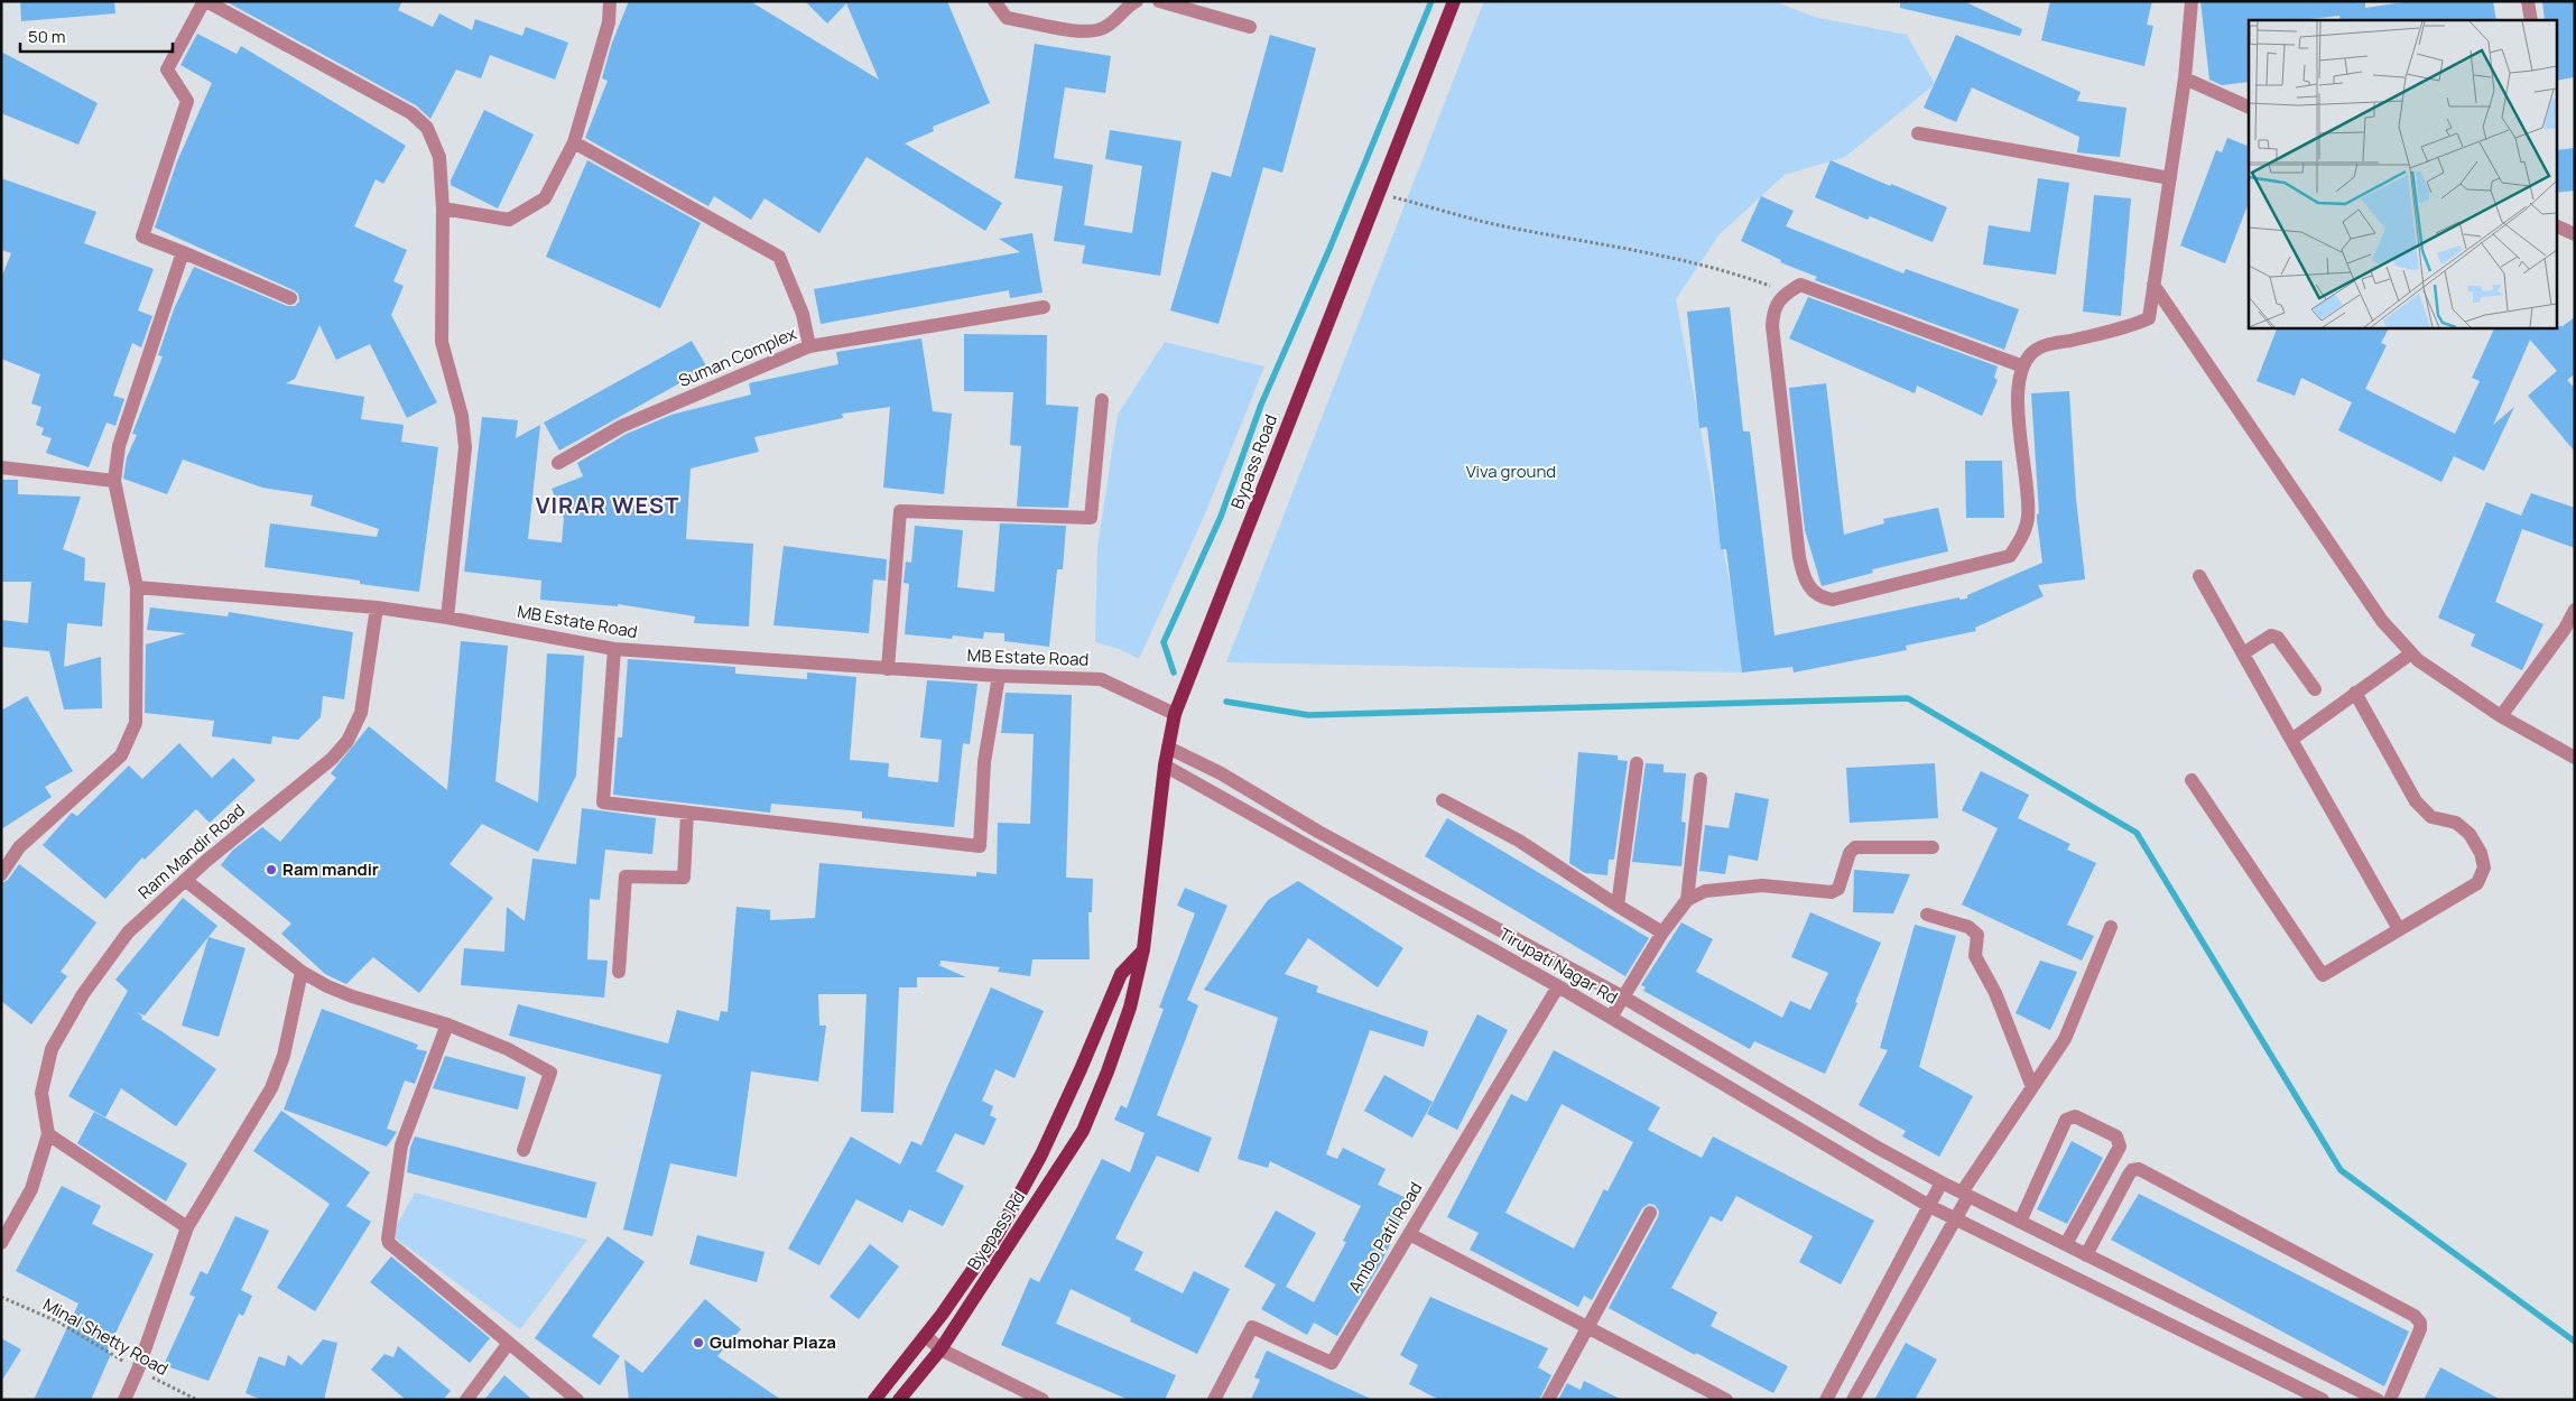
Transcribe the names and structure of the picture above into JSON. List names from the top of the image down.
{
  "streets": {
    "main road": ["Bypass Road", "Byepass Rd"],
    "street": [
      "Suman Complex",
      "MB Estate Road",
      "Ram Mandir Road",
      "Tirupati Nagar Rd",
      "Ambo Patil Road"
    ],
    "path": ["Minal Shetty Road"]
  },
  "crossings": [
    ["Bypass Road", "MB Estate Road"],
    ["Bypass Road", "Tirupati Nagar Rd"],
    ["Bypass Road", "Byepass Rd"],
    ["MB Estate Road", "Ram Mandir Road"],
    ["Tirupati Nagar Rd", "Ambo Patil Road"]
  ],
  "districts": ["VIRAR WEST"],
  "parks": ["Viva ground"],
  "places": ["Ram mandir", "Gulmohar Plaza"],
  "scale_bar": "50 m"
}
